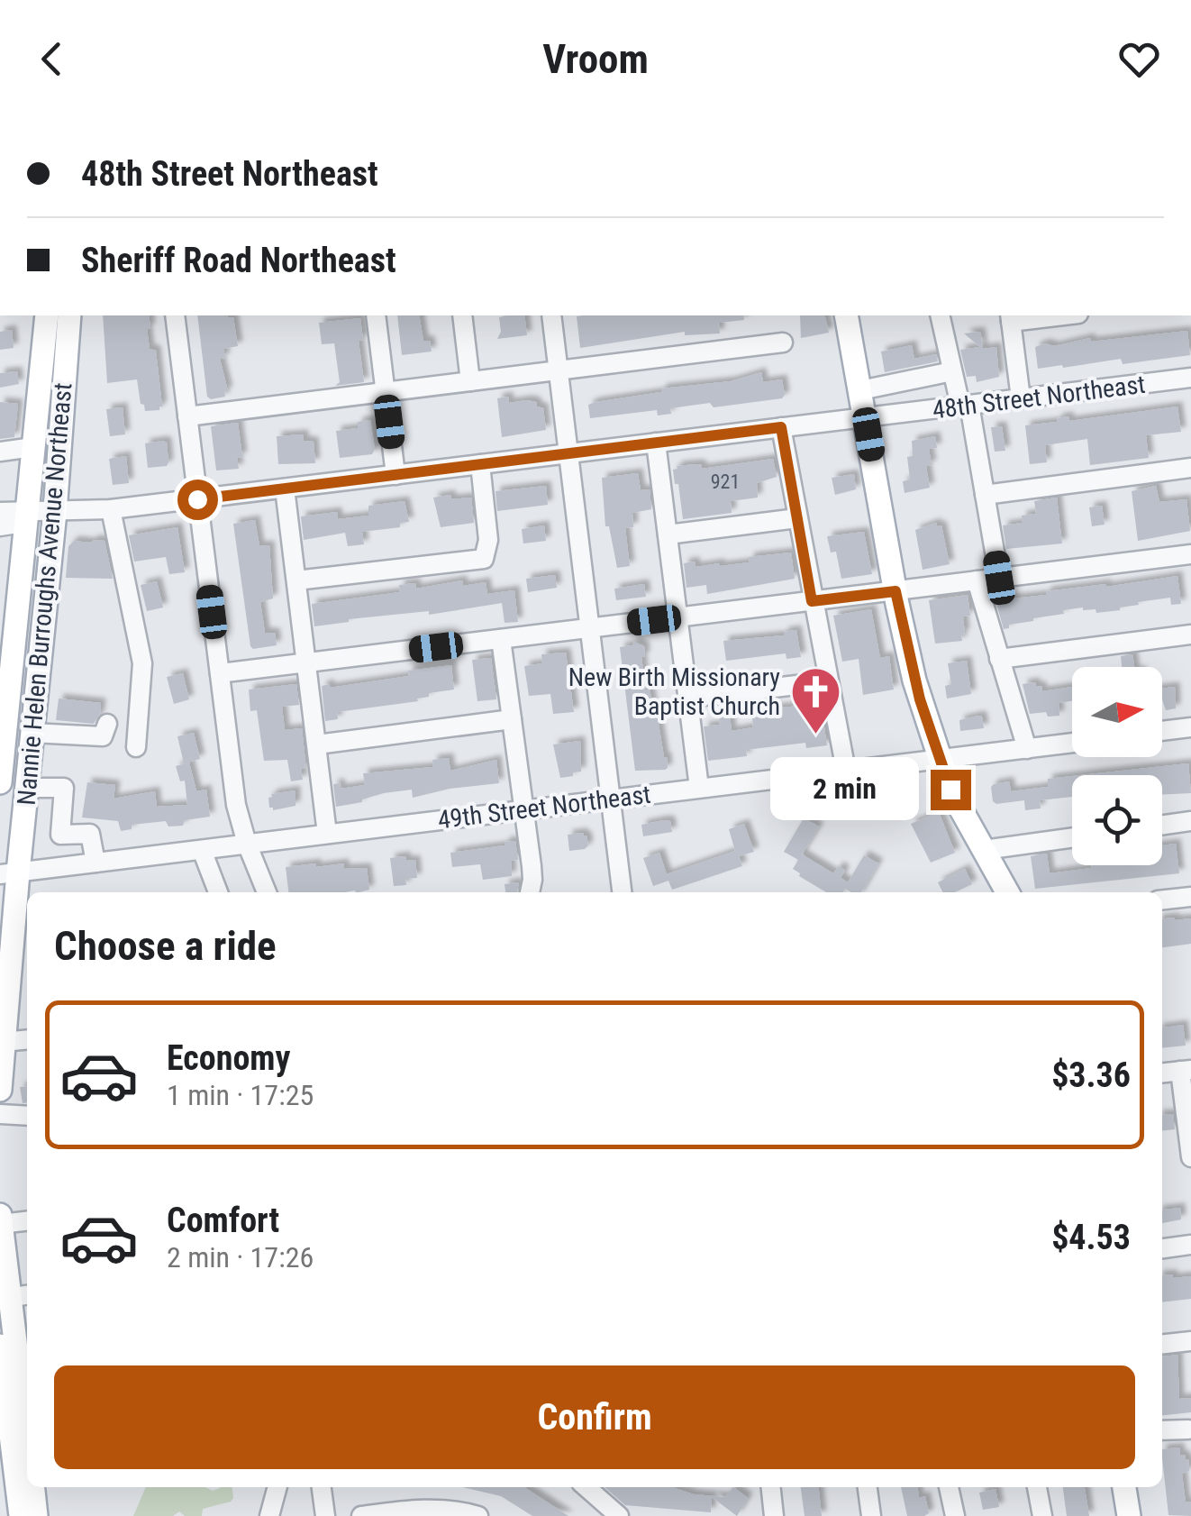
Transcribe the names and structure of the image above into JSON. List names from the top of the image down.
{
  "streets": {
    "main road": ["Nannie Helen Burroughs Avenue Northeast"],
    "street": ["48th Street Northeast", "49th Street Northeast"]
  },
  "crossings": [
    ["48th Street Northeast", "Nannie Helen Burroughs Avenue Northeast"],
    ["Nannie Helen Burroughs Avenue Northeast", "49th Street Northeast"]
  ],
  "places": {
    "church": ["New Birth Missionary Baptist Church"]
  },
  "house_numbers": ["921"],
  "north": "right",
  "page": {
    "header": "Vroom",
    "banner": ["48th Street Northeast", "Sheriff Road Northeast"],
    "bubble": "2 min",
    "heading": "Choose a ride",
    "list": [
      {
        "name": "Economy",
        "note": "1 min · 17:25",
        "value": "$3.36"
      },
      {
        "name": "Comfort",
        "note": "2 min · 17:26",
        "value": "$4.53"
      }
    ],
    "buttons": "Confirm"
  }
}
